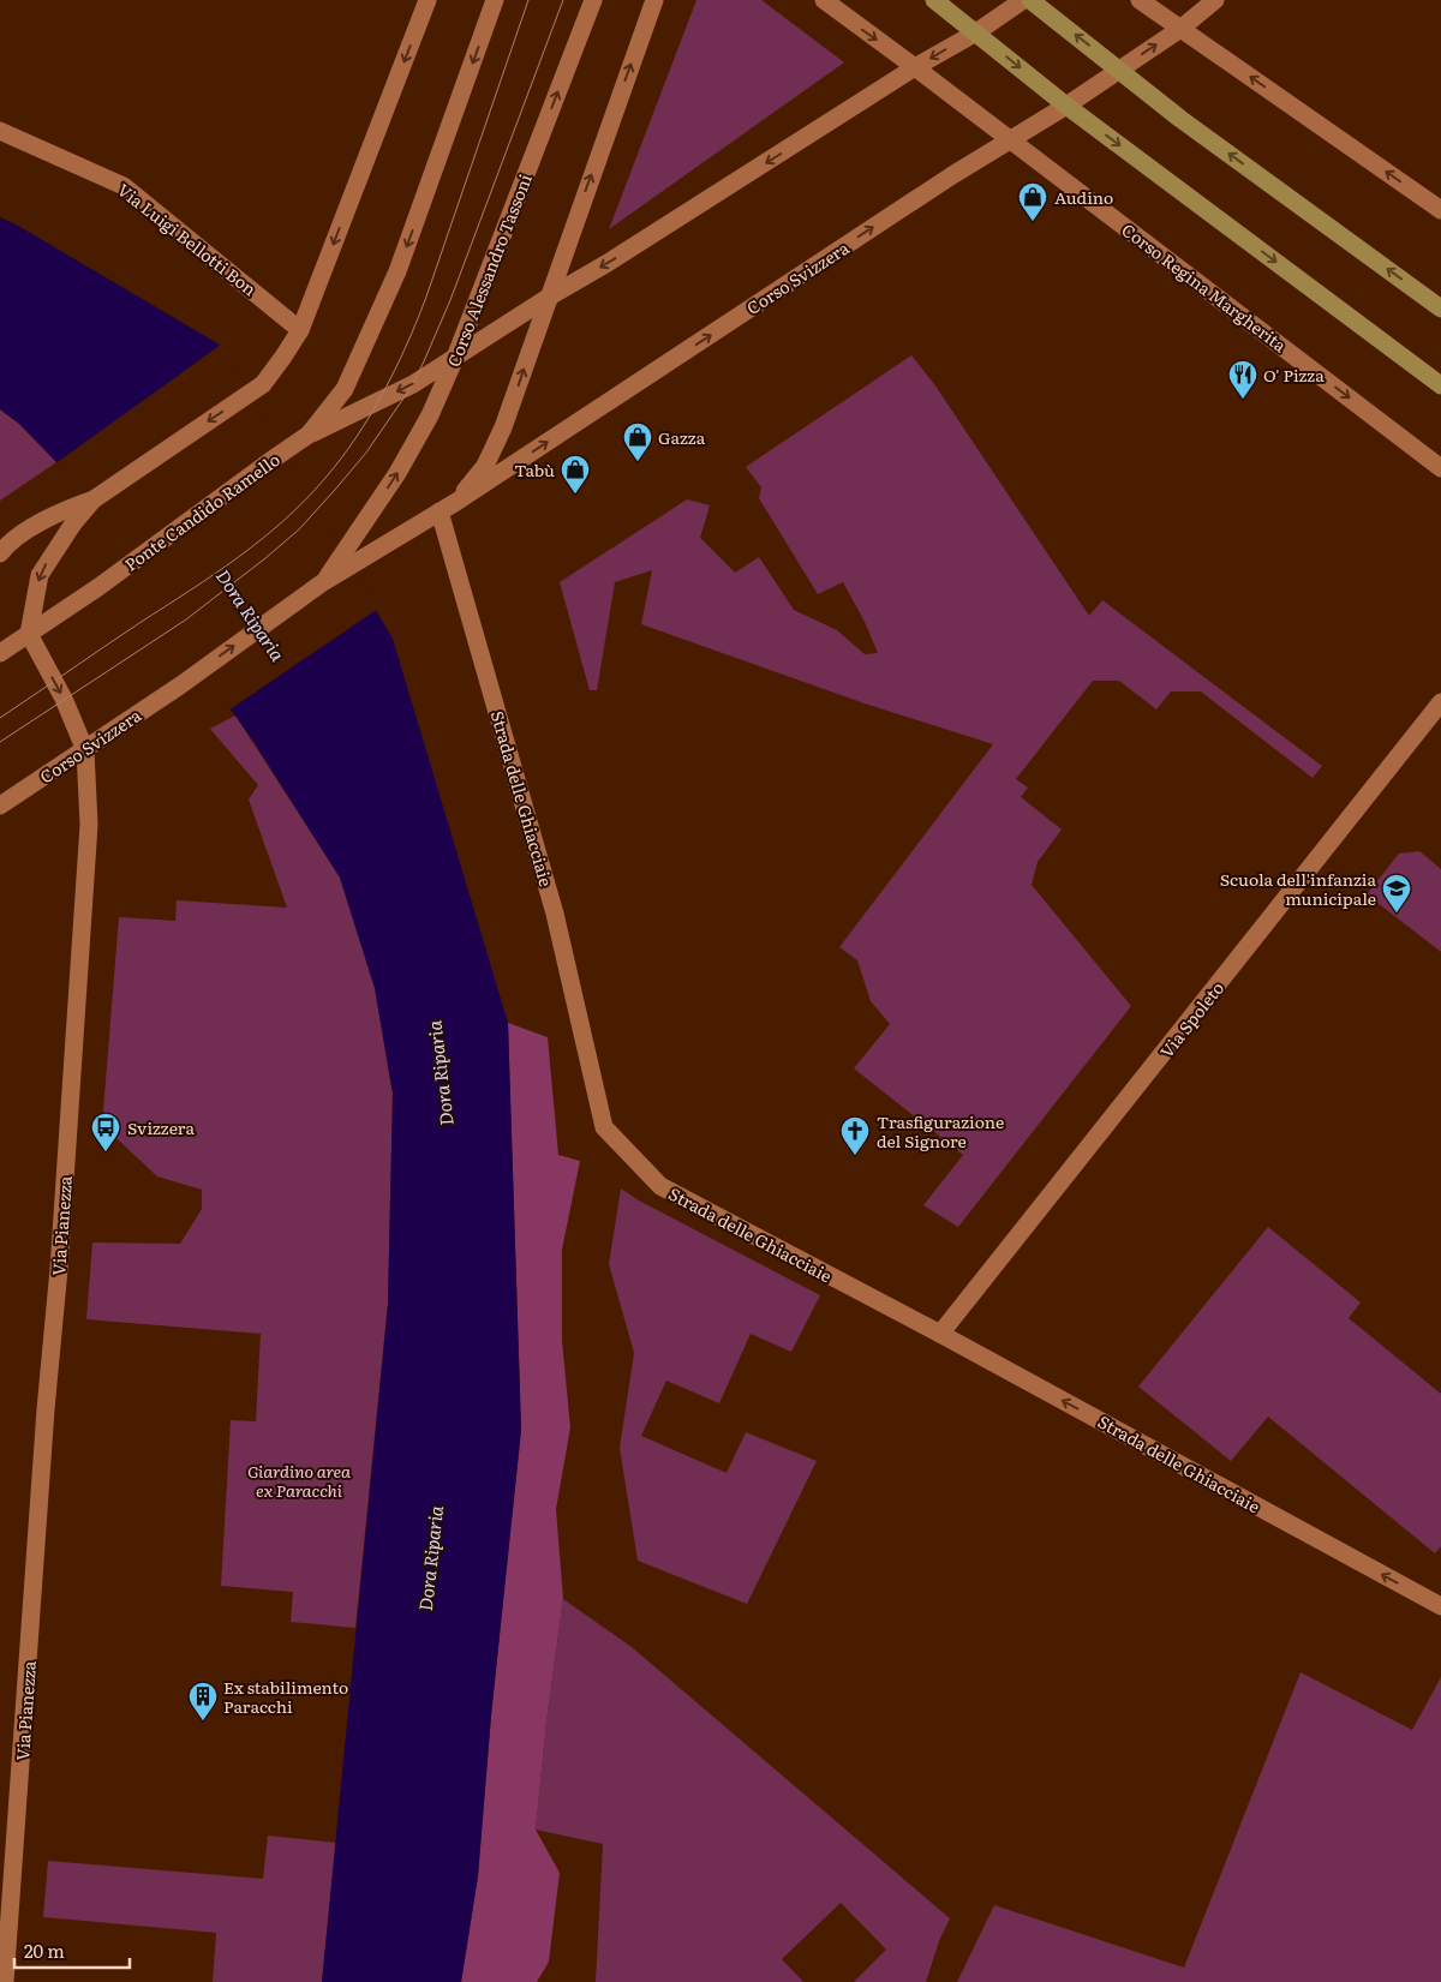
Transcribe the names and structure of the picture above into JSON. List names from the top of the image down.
{
  "streets": {
    "street": [
      "Via Luigi Bellotti Bon",
      "Corso Alessandro Tassoni",
      "Corso Svizzera",
      "Corso Regina Margherita",
      "Ponte Candido Ramello",
      "Strada delle Ghiacciaie",
      "Via Spoleto",
      "Via Pianezza"
    ]
  },
  "crossings": [
    ["Corso Alessandro Tassoni", "Corso Svizzera"],
    ["Corso Svizzera", "Corso Regina Margherita"],
    ["Corso Svizzera", "Strada delle Ghiacciaie"],
    ["Corso Svizzera", "Via Pianezza"],
    ["Ponte Candido Ramello", "Via Pianezza"],
    ["Strada delle Ghiacciaie", "Via Spoleto"]
  ],
  "one_way": ["Corso Regina Margherita", "Strada delle Ghiacciaie"],
  "water": ["Dora Riparia"],
  "parks": ["Giardino area ex Paracchi"],
  "places": {
    "shop": ["Audino", "Gazza", "Tabù"],
    "restaurant": ["O' Pizza"],
    "school or university": ["Scuola dell'infanzia municipale"],
    "bus stop": ["Svizzera"],
    "church": ["Trasfigurazione del Signore"],
    "building": ["Ex stabilimento Paracchi"]
  },
  "scale_bar": "20 m"
}
